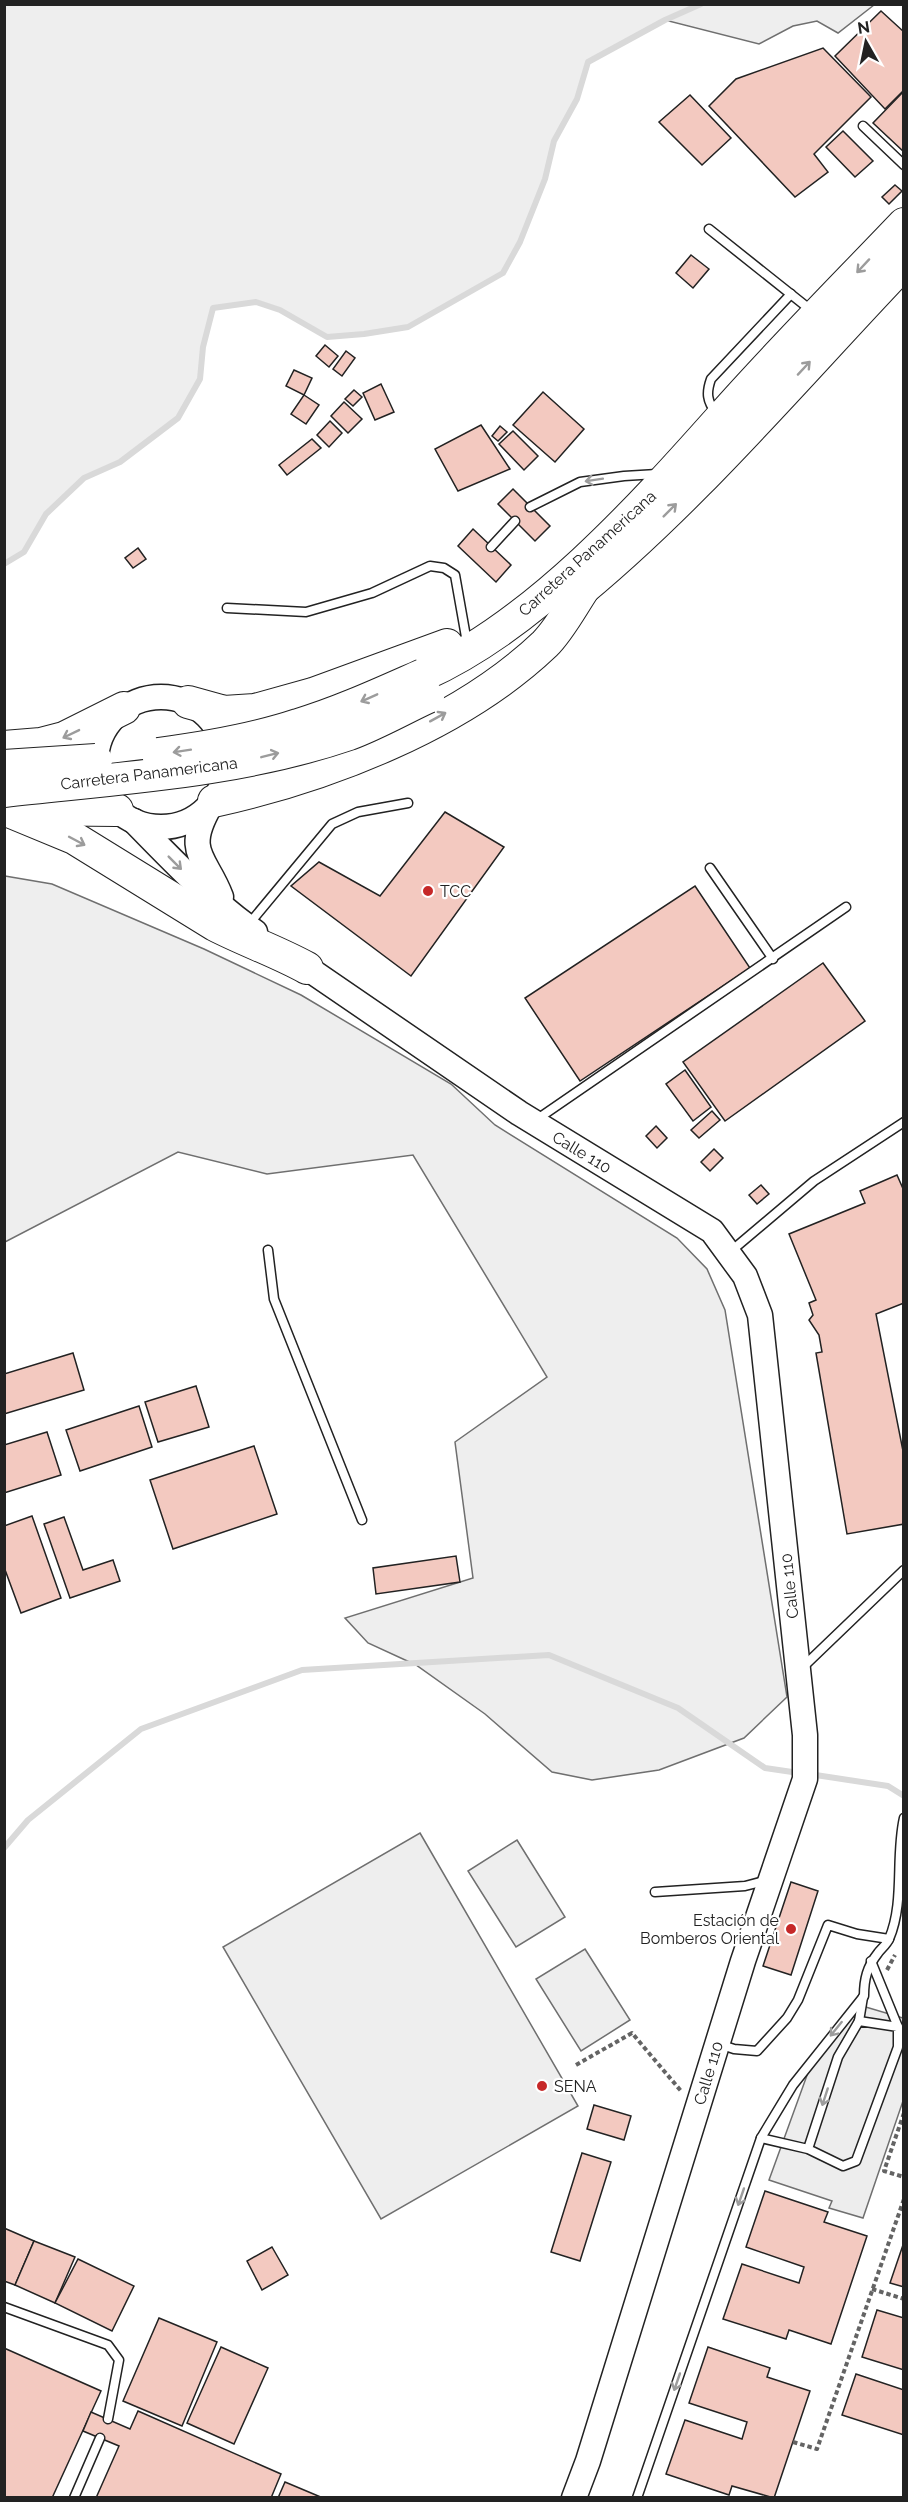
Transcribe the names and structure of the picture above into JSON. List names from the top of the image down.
{
  "streets": {
    "highway": ["Carretera Panamericana"],
    "main road": ["Calle 110"]
  },
  "places": ["TCC", "Estación de Bomberos Oriental", "SENA"],
  "north": "top"
}
